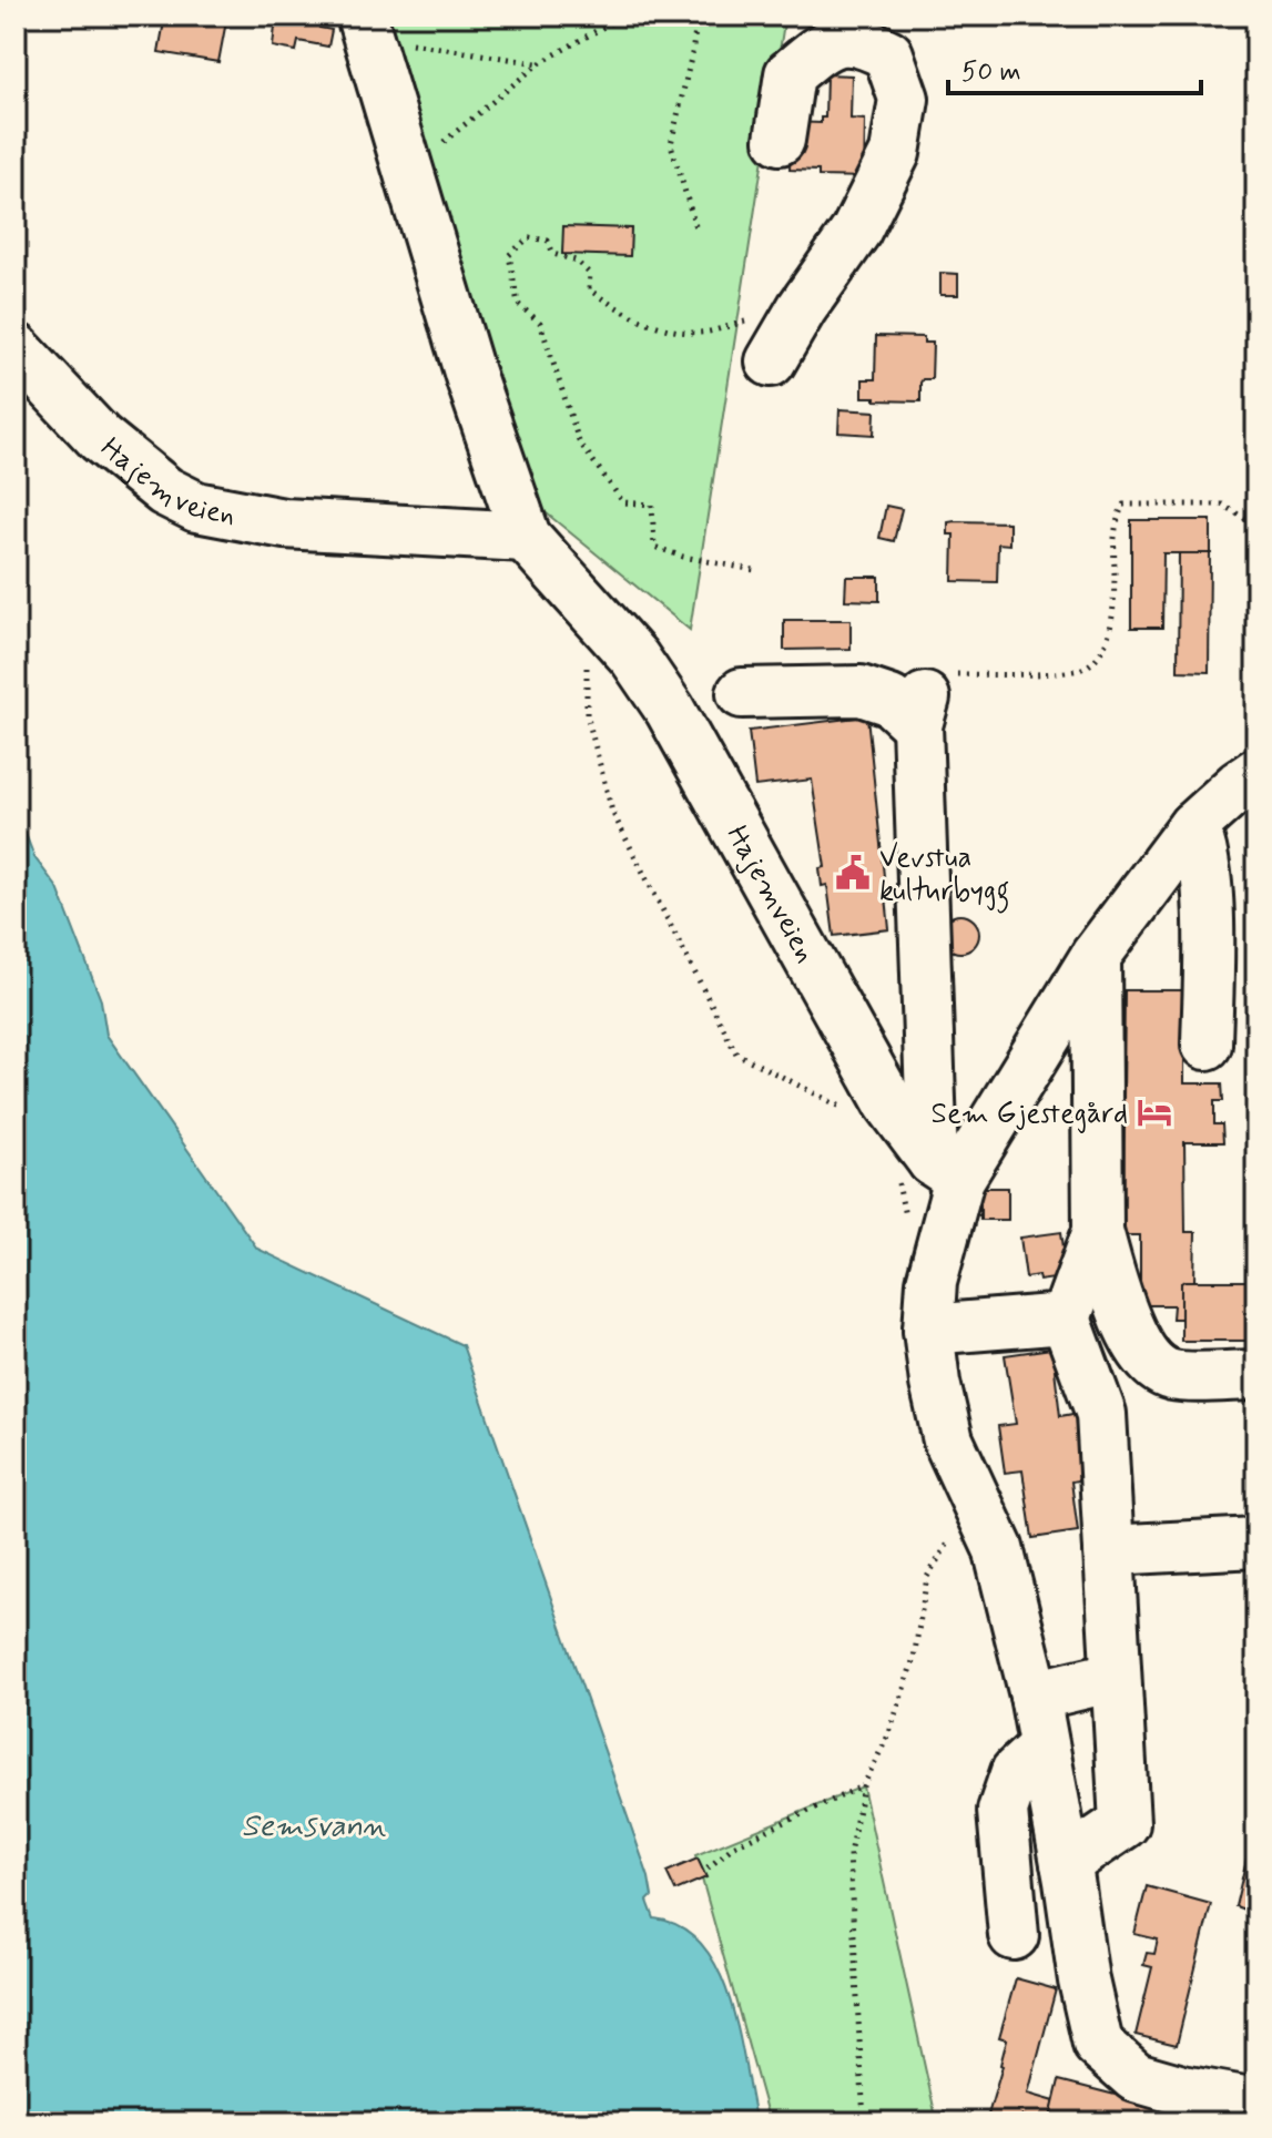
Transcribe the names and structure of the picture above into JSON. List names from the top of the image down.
{
  "streets": {
    "street": ["Hajemveien"]
  },
  "water": ["Semsvann"],
  "places": {
    "public building": ["Vevstua kulturbygg"],
    "hotel": ["Sem Gjestegård"]
  },
  "scale_bar": "50 m"
}
